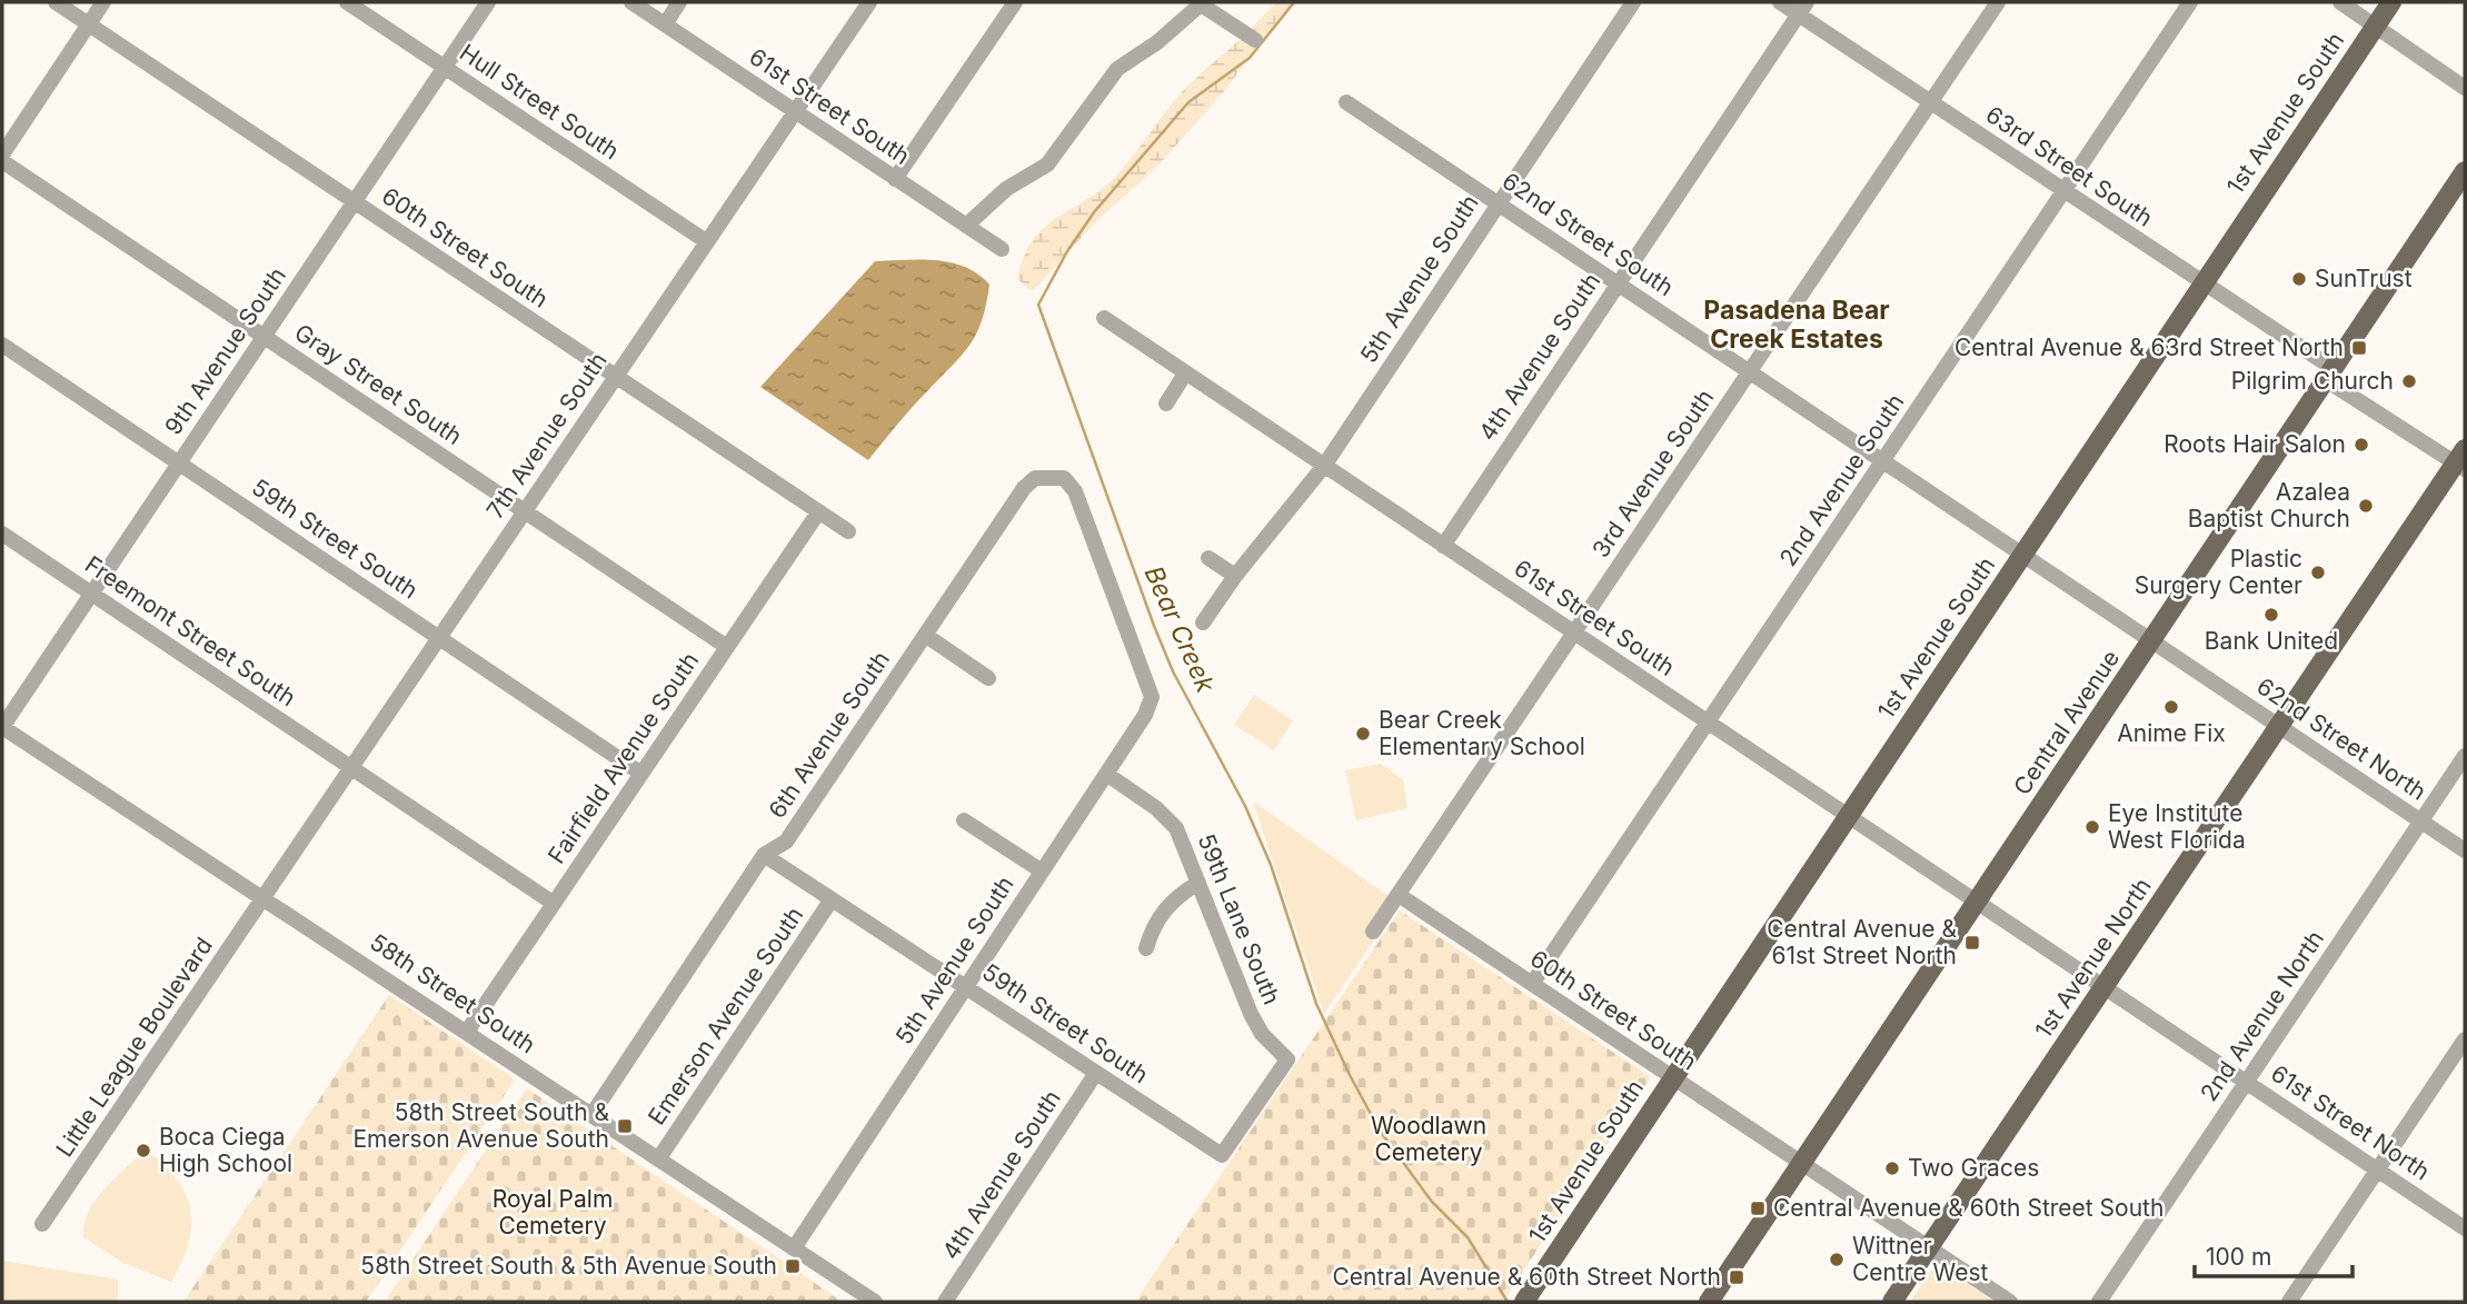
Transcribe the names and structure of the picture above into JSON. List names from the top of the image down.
{
  "streets": {
    "main road": ["1st Avenue South", "Central Avenue", "1st Avenue North"],
    "street": [
      "Hull Street South",
      "61st Street South",
      "63rd Street South",
      "62nd Street South",
      "60th Street South",
      "5th Avenue South",
      "9th Avenue South",
      "4th Avenue South",
      "Gray Street South",
      "7th Avenue South",
      "3rd Avenue South",
      "2nd Avenue South",
      "59th Street South",
      "Freemont Street South",
      "6th Avenue South",
      "62nd Street North",
      "Fairfield Avenue South",
      "59th Lane South",
      "58th Street South",
      "Emerson Avenue South",
      "2nd Avenue North",
      "Little League Boulevard",
      "61st Street North"
    ]
  },
  "crossings": [
    ["Hull Street South", "9th Avenue South"],
    ["Hull Street South", "7th Avenue South"],
    ["61st Street South", "1st Avenue South"],
    ["61st Street South", "5th Avenue South"],
    ["61st Street South", "4th Avenue South"],
    ["61st Street South", "7th Avenue South"],
    ["61st Street South", "3rd Avenue South"],
    ["61st Street South", "2nd Avenue South"],
    ["61st Street South", "Central Avenue"],
    ["61st Street South", "61st Street North"],
    ["1st Avenue South", "63rd Street South"],
    ["1st Avenue South", "62nd Street South"],
    ["1st Avenue South", "60th Street South"],
    ["63rd Street South", "4th Avenue South"],
    ["63rd Street South", "3rd Avenue South"],
    ["63rd Street South", "2nd Avenue South"],
    ["63rd Street South", "Central Avenue"],
    ["63rd Street South", "1st Avenue North"],
    ["62nd Street South", "5th Avenue South"],
    ["62nd Street South", "4th Avenue South"],
    ["62nd Street South", "3rd Avenue South"],
    ["62nd Street South", "2nd Avenue South"],
    ["62nd Street South", "Central Avenue"],
    ["62nd Street South", "62nd Street North"],
    ["60th Street South", "9th Avenue South"],
    ["60th Street South", "7th Avenue South"],
    ["60th Street South", "3rd Avenue South"],
    ["60th Street South", "2nd Avenue South"],
    ["60th Street South", "Central Avenue"],
    ["60th Street South", "Fairfield Avenue South"],
    ["60th Street South", "1st Avenue North"],
    ["5th Avenue South", "59th Street South"],
    ["5th Avenue South", "6th Avenue South"],
    ["5th Avenue South", "59th Lane South"],
    ["5th Avenue South", "58th Street South"],
    ["9th Avenue South", "Gray Street South"],
    ["9th Avenue South", "59th Street South"],
    ["9th Avenue South", "Freemont Street South"],
    ["9th Avenue South", "58th Street South"],
    ["4th Avenue South", "59th Street South"],
    ["Gray Street South", "7th Avenue South"],
    ["Gray Street South", "Fairfield Avenue South"],
    ["7th Avenue South", "59th Street South"],
    ["7th Avenue South", "Freemont Street South"],
    ["7th Avenue South", "58th Street South"],
    ["7th Avenue South", "Little League Boulevard"],
    ["59th Street South", "6th Avenue South"],
    ["59th Street South", "Fairfield Avenue South"],
    ["59th Street South", "59th Lane South"],
    ["59th Street South", "Emerson Avenue South"],
    ["Freemont Street South", "Fairfield Avenue South"],
    ["Central Avenue", "62nd Street North"],
    ["Central Avenue", "61st Street North"],
    ["6th Avenue South", "58th Street South"],
    ["62nd Street North", "1st Avenue North"],
    ["62nd Street North", "2nd Avenue North"],
    ["Fairfield Avenue South", "58th Street South"],
    ["1st Avenue North", "61st Street North"],
    ["58th Street South", "Emerson Avenue South"],
    ["58th Street South", "Little League Boulevard"],
    ["2nd Avenue North", "61st Street North"]
  ],
  "districts": ["Pasadena Bear Creek Estates"],
  "water": ["Bear Creek"],
  "parks": ["Woodlawn Cemetery", "Royal Palm Cemetery"],
  "places": {
    "other": [
      "SunTrust",
      "Pilgrim Church",
      "Roots Hair Salon",
      "Azalea Baptist Church",
      "Plastic Surgery Center",
      "Bank United",
      "Anime Fix",
      "Bear Creek Elementary School",
      "Eye Institute West Florida",
      "Boca Ciega High School",
      "Two Graces",
      "Wittner Centre West"
    ],
    "transit": [
      "Central Avenue & 63rd Street North",
      "Central Avenue & 61st Street North",
      "58th Street South & Emerson Avenue South",
      "Central Avenue & 60th Street South",
      "58th Street South & 5th Avenue South",
      "Central Avenue & 60th Street North"
    ]
  },
  "scale_bar": "100 m"
}
